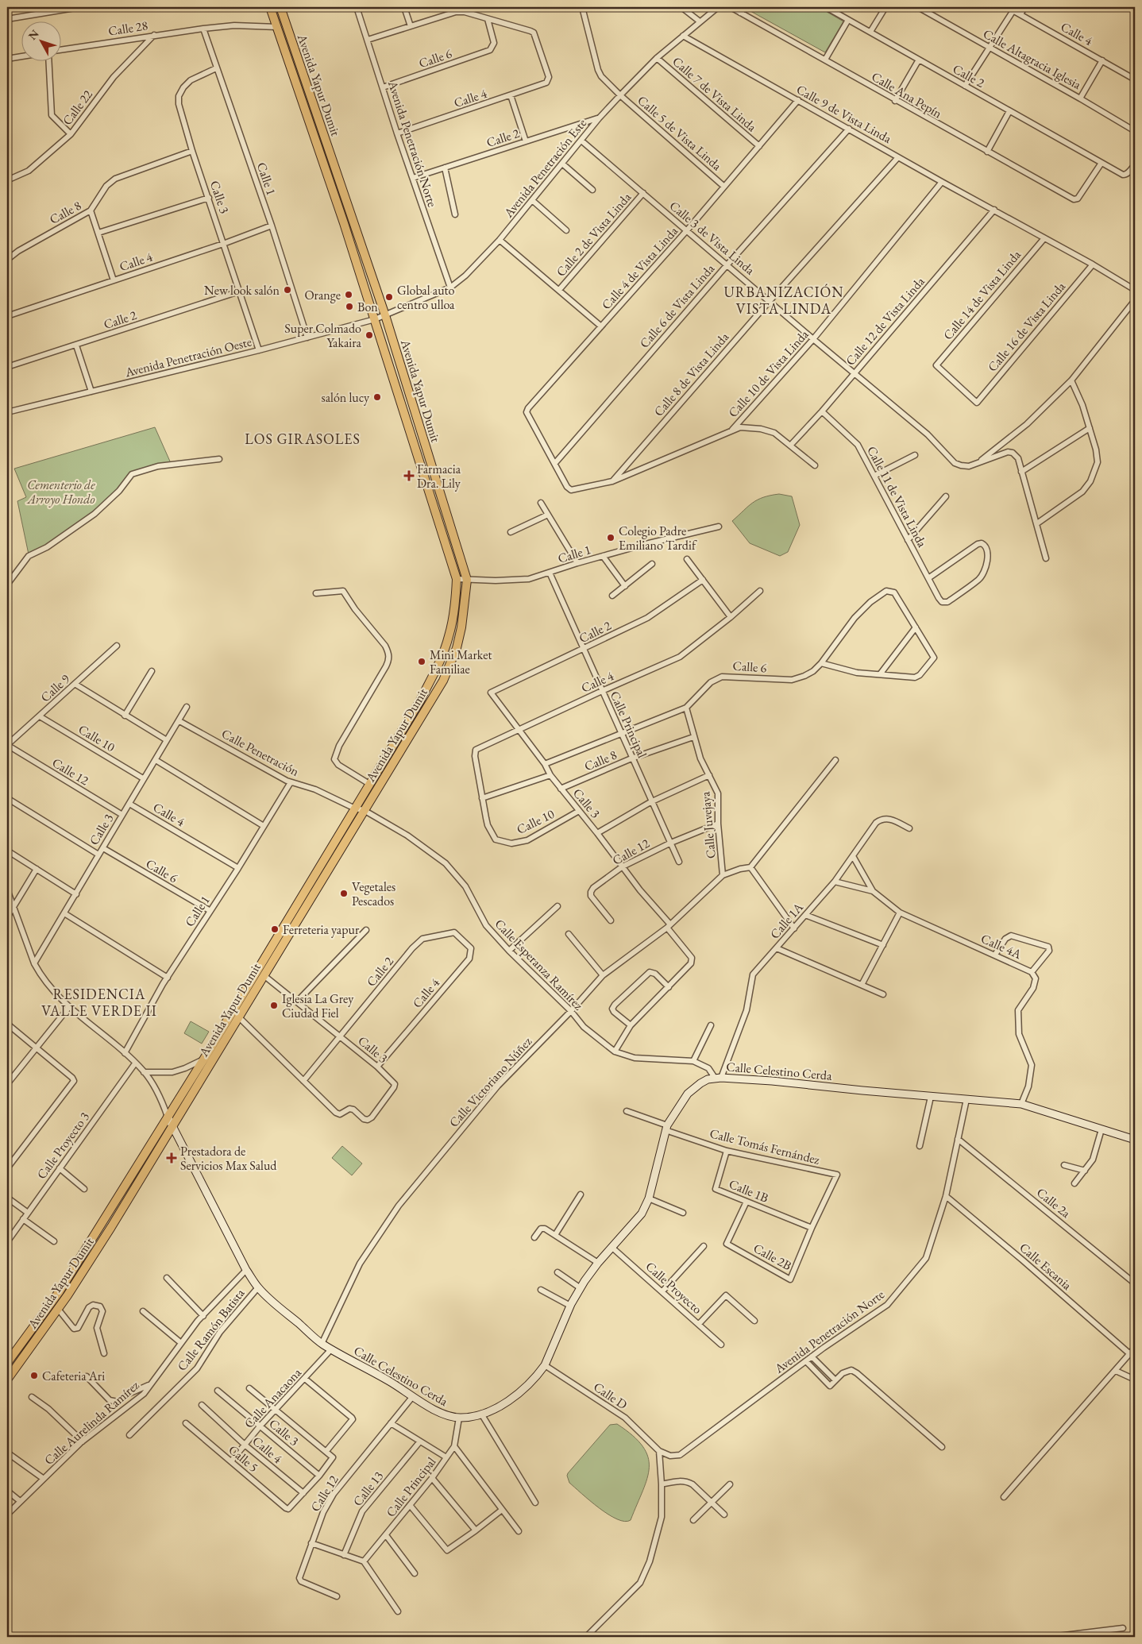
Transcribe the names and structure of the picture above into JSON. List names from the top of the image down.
{
  "streets": {
    "main road": ["Avenida Yapur Dumit"],
    "street": [
      "Calle 28",
      "Calle 4",
      "Calle 6",
      "Calle Altagracia Iglesia",
      "Calle 2",
      "Calle 7 de Vista Linda",
      "Calle Ana Pepín",
      "Calle 22",
      "Calle 9 de Vista Linda",
      "Calle 5 de Vista Linda",
      "Avenida Penetración Norte",
      "Avenida Penetración Este",
      "Calle 1",
      "Calle 3",
      "Calle 8",
      "Calle 2 de Vista Linda",
      "Calle 3 de Vista Linda",
      "Calle 4 de Vista Linda",
      "Calle 14 de Vista Linda",
      "Calle 6 de Vista Linda",
      "Calle 12 de Vista Linda",
      "Calle 16 de Vista Linda",
      "Avenida Penetración Oeste",
      "Calle 10 de Vista Linda",
      "Calle 8 de Vista Linda",
      "Calle 11 de Vista Linda",
      "Calle 9",
      "Calle Principal",
      "Calle 10",
      "Calle Penetración",
      "Calle 12",
      "Calle Juvejaya",
      "Calle 1A",
      "Calle 4A",
      "Calle Esperanza Ramírez",
      "Calle Celestino Cerda",
      "Calle Victoriano Núñez",
      "Calle Proyecto 3",
      "Calle Tomás Fernández",
      "Calle 1B",
      "Calle 2a",
      "Calle 2B",
      "Calle Escania",
      "Calle Proyecto",
      "Calle Ramón Batista",
      "Calle D",
      "Calle Anacaona",
      "Calle Aurelinda Ramírez",
      "Calle 5",
      "Calle 13"
    ]
  },
  "crossings": [
    ["Calle 28", "Avenida Yapur Dumit"],
    ["Calle 28", "Calle 22"],
    ["Calle 28", "Calle 1"],
    ["Calle 4", "Calle 6"],
    ["Calle 4", "Calle 2"],
    ["Calle 4", "Avenida Penetración Norte"],
    ["Calle 4", "Calle 1"],
    ["Calle 4", "Calle 3"],
    ["Calle 4", "Calle Principal"],
    ["Calle 4", "Calle 10"],
    ["Calle 4", "Calle Anacaona"],
    ["Calle 4", "Calle 5"],
    ["Calle 6", "Avenida Penetración Norte"],
    ["Calle 6", "Calle 1"],
    ["Calle 6", "Calle 3"],
    ["Calle 6", "Calle Principal"],
    ["Calle 6", "Calle Juvejaya"],
    ["Calle 2", "Calle Ana Pepín"],
    ["Calle 2", "Avenida Penetración Norte"],
    ["Calle 2", "Avenida Penetración Este"],
    ["Calle 2", "Calle 3"],
    ["Calle 2", "Calle Principal"],
    ["Avenida Yapur Dumit", "Avenida Penetración Este"],
    ["Avenida Yapur Dumit", "Calle 1"],
    ["Avenida Yapur Dumit", "Calle 3"],
    ["Avenida Yapur Dumit", "Avenida Penetración Oeste"],
    ["Avenida Yapur Dumit", "Calle Penetración"],
    ["Avenida Yapur Dumit", "Calle Esperanza Ramírez"],
    ["Avenida Yapur Dumit", "Calle Celestino Cerda"],
    ["Calle 7 de Vista Linda", "Avenida Penetración Este"],
    ["Calle 7 de Vista Linda", "Calle 4 de Vista Linda"],
    ["Calle 9 de Vista Linda", "Avenida Penetración Este"],
    ["Calle 9 de Vista Linda", "Calle 4 de Vista Linda"],
    ["Calle 9 de Vista Linda", "Calle 14 de Vista Linda"],
    ["Calle 9 de Vista Linda", "Calle 6 de Vista Linda"],
    ["Calle 9 de Vista Linda", "Calle 12 de Vista Linda"],
    ["Calle 9 de Vista Linda", "Calle 16 de Vista Linda"],
    ["Calle 9 de Vista Linda", "Calle 10 de Vista Linda"],
    ["Calle 9 de Vista Linda", "Calle 8 de Vista Linda"],
    ["Calle 5 de Vista Linda", "Avenida Penetración Este"],
    ["Calle 5 de Vista Linda", "Calle 4 de Vista Linda"],
    ["Avenida Penetración Norte", "Avenida Penetración Este"],
    ["Avenida Penetración Norte", "Calle Celestino Cerda"],
    ["Avenida Penetración Norte", "Calle 2a"],
    ["Avenida Penetración Norte", "Calle Escania"],
    ["Avenida Penetración Norte", "Calle D"],
    ["Avenida Penetración Este", "Calle 3 de Vista Linda"],
    ["Avenida Penetración Este", "Avenida Penetración Oeste"],
    ["Calle 1", "Calle 3"],
    ["Calle 1", "Avenida Penetración Oeste"],
    ["Calle 1", "Calle Principal"],
    ["Calle 1", "Calle Penetración"],
    ["Calle 3", "Calle 8"],
    ["Calle 3", "Avenida Penetración Oeste"],
    ["Calle 3", "Calle 10"],
    ["Calle 3", "Calle Penetración"],
    ["Calle 3", "Calle 12"],
    ["Calle 3", "Calle Victoriano Núñez"],
    ["Calle 3", "Calle Anacaona"],
    ["Calle 8", "Calle Principal"],
    ["Calle 8", "Calle Juvejaya"],
    ["Calle 2 de Vista Linda", "Calle 3 de Vista Linda"],
    ["Calle 3 de Vista Linda", "Calle 4 de Vista Linda"],
    ["Calle 3 de Vista Linda", "Calle 6 de Vista Linda"],
    ["Calle 3 de Vista Linda", "Calle 12 de Vista Linda"],
    ["Calle 3 de Vista Linda", "Calle 10 de Vista Linda"],
    ["Calle 3 de Vista Linda", "Calle 8 de Vista Linda"],
    ["Calle 4 de Vista Linda", "Calle 6 de Vista Linda"],
    ["Calle 14 de Vista Linda", "Calle 16 de Vista Linda"],
    ["Calle 12 de Vista Linda", "Calle 11 de Vista Linda"],
    ["Calle 9", "Calle 10"],
    ["Calle 9", "Calle 12"],
    ["Calle Principal", "Calle 12"],
    ["Calle Principal", "Calle Celestino Cerda"],
    ["Calle Penetración", "Calle Esperanza Ramírez"],
    ["Calle 12", "Calle Juvejaya"],
    ["Calle 12", "Calle Celestino Cerda"],
    ["Calle Juvejaya", "Calle Victoriano Núñez"],
    ["Calle 1A", "Calle 4A"],
    ["Calle 1A", "Calle Esperanza Ramírez"],
    ["Calle 1A", "Calle Celestino Cerda"],
    ["Calle 4A", "Calle Celestino Cerda"],
    ["Calle Esperanza Ramírez", "Calle Celestino Cerda"],
    ["Calle Esperanza Ramírez", "Calle Victoriano Núñez"],
    ["Calle Celestino Cerda", "Calle Victoriano Núñez"],
    ["Calle Celestino Cerda", "Calle Tomás Fernández"],
    ["Calle Celestino Cerda", "Calle Proyecto"],
    ["Calle Celestino Cerda", "Calle Ramón Batista"],
    ["Calle Celestino Cerda", "Calle D"],
    ["Calle Celestino Cerda", "Calle Anacaona"],
    ["Calle Celestino Cerda", "Calle Aurelinda Ramírez"],
    ["Calle Tomás Fernández", "Calle 1B"],
    ["Calle Tomás Fernández", "Calle 2B"],
    ["Calle 1B", "Calle 2B"],
    ["Calle Anacaona", "Calle 5"]
  ],
  "districts": ["URBANIZACIÓN VISTA LINDA", "LOS GIRASOLES", "RESIDENCIA VALLE VERDE II"],
  "parks": ["Cementerio de Arroyo Hondo"],
  "places": {
    "other": [
      "New look salón",
      "Orange",
      "Global auto centro ulloa",
      "Bon",
      "Super Colmado Yakaira",
      "salón lucy",
      "Colegio Padre Emiliano Tardif",
      "Mini Market Familiae",
      "Vegetales Pescados",
      "Ferreteria yapur",
      "Iglesia La Grey Ciudad Fiel",
      "Cafeteria Ari"
    ],
    "health": ["Farmacia Dra. Lily", "Prestadora de Servicios Max Salud"]
  },
  "north": "top left"
}
